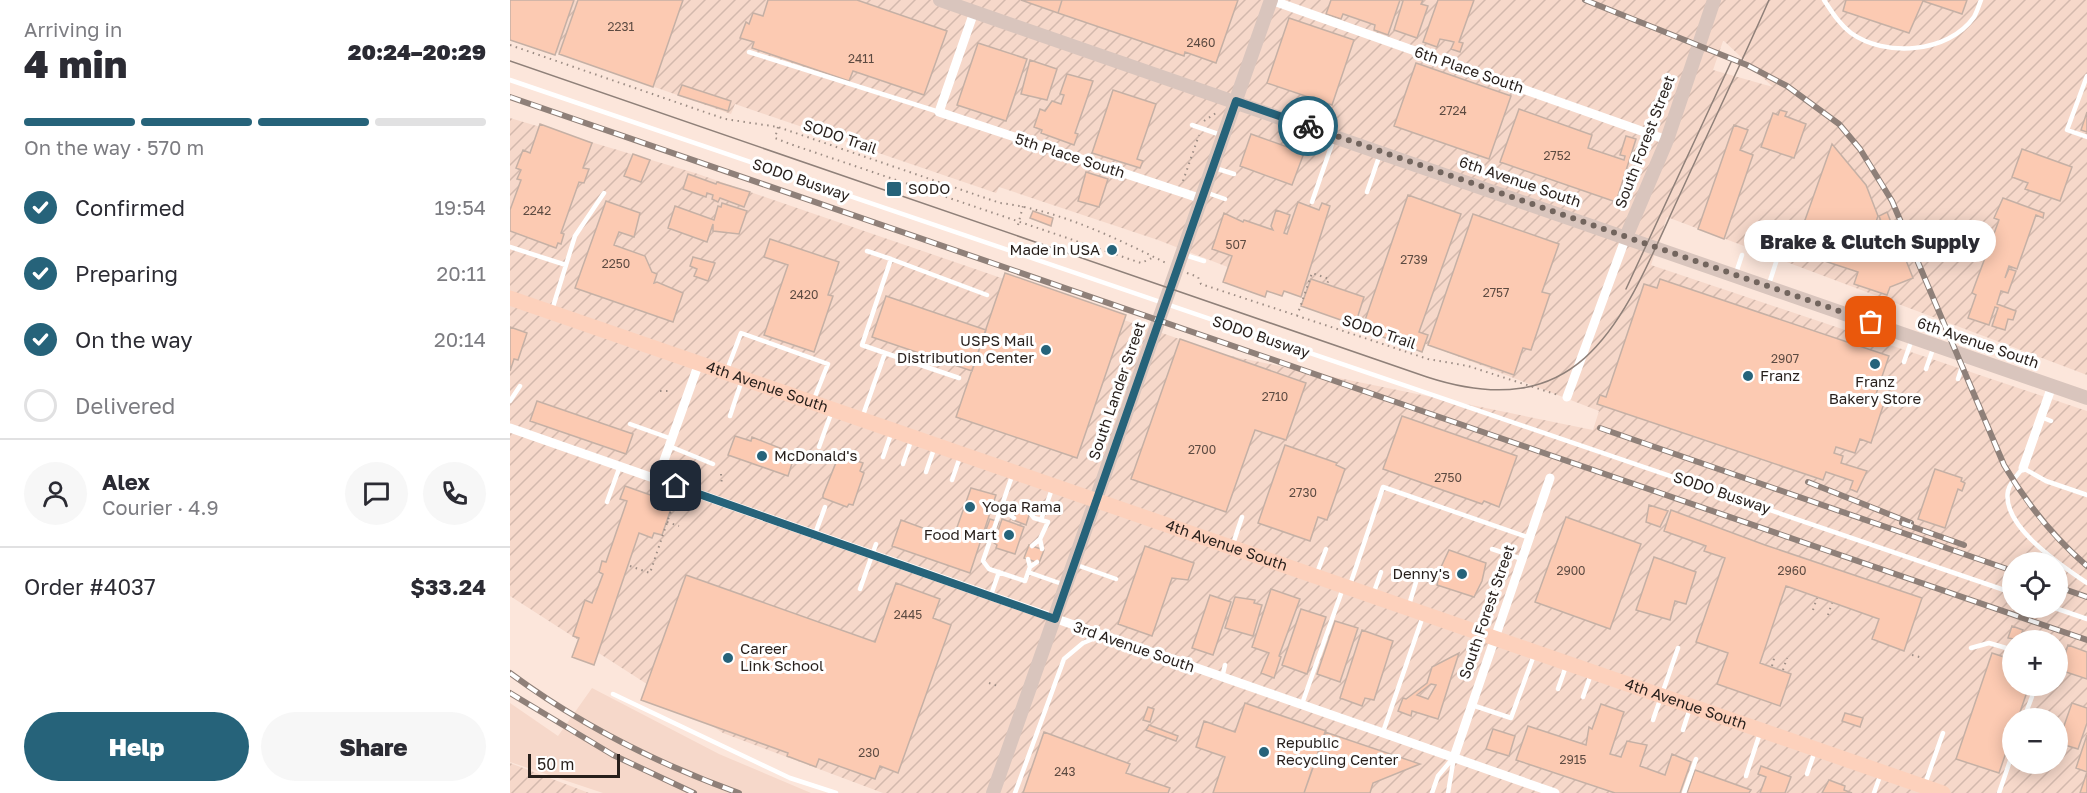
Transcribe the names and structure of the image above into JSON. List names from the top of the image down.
{
  "streets": {
    "main road": [
      "South Forest Street",
      "6th Avenue South",
      "4th Avenue South",
      "South Lander Street"
    ],
    "street": ["6th Place South", "5th Place South", "3rd Avenue South"],
    "lane": ["SODO Busway"],
    "path": ["SODO Trail"]
  },
  "crossings": [
    ["6th Place South", "South Forest Street"],
    ["6th Place South", "South Lander Street"],
    ["SODO Trail", "South Forest Street"],
    ["South Forest Street", "6th Avenue South"],
    ["South Forest Street", "4th Avenue South"],
    ["South Forest Street", "3rd Avenue South"],
    ["5th Place South", "South Lander Street"],
    ["SODO Busway", "South Lander Street"],
    ["6th Avenue South", "South Lander Street"],
    ["4th Avenue South", "South Lander Street"],
    ["South Lander Street", "3rd Avenue South"]
  ],
  "places": {
    "transit": ["SODO"],
    "other": [
      "Made in USA",
      "Brake & Clutch Supply",
      "USPS Mail Distribution Center",
      "Franz Bakery Store",
      "Franz",
      "McDonald's",
      "Yoga Rama",
      "Food Mart",
      "Denny's",
      "Career Link School",
      "Republic Recycling Center"
    ]
  },
  "house_numbers": [
    "2231",
    "2460",
    "2411",
    "2724",
    "2752",
    "2242",
    "507",
    "2739",
    "2250",
    "2757",
    "2420",
    "2907",
    "2710",
    "2700",
    "2750",
    "2730",
    "2900",
    "2960",
    "2445",
    "230",
    "2915",
    "243"
  ],
  "scale_bar": "50 m",
  "page": {
    "heading": ["4 min", "Arriving in", "20:24–20:29"],
    "panel": [
      "Alex",
      "Courier · 4.9",
      "Order #4037",
      "$33.24"
    ],
    "bar": "On the way · 570 m",
    "list": [
      ["Confirmed", "19:54"],
      ["Preparing", "20:11"],
      ["On the way", "20:14"],
      "Delivered"
    ],
    "bubble": "Brake & Clutch Supply",
    "map_buttons": ["+", "−"],
    "buttons": ["Help", "Share"],
    "scale": "50 m"
  }
}
